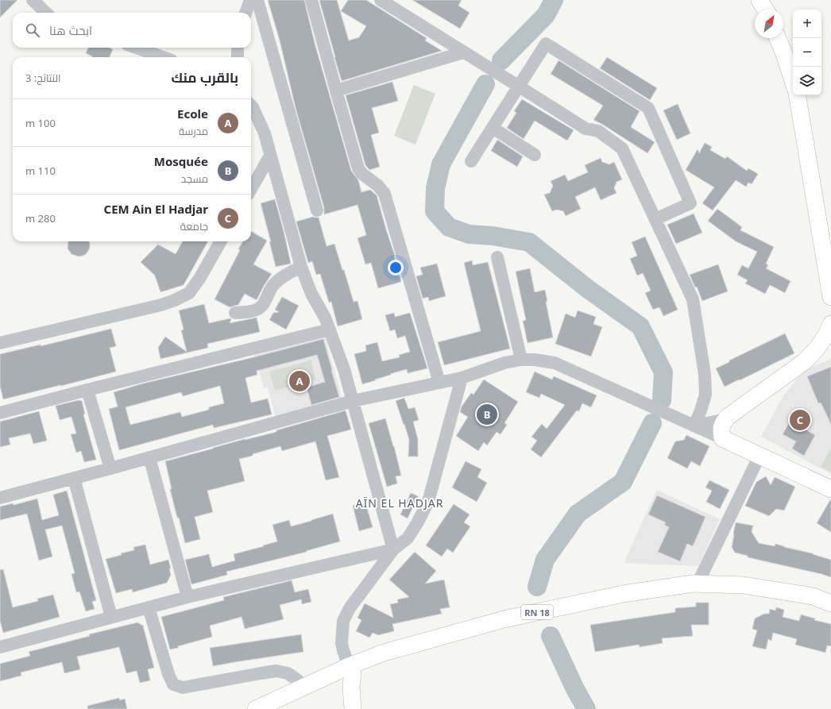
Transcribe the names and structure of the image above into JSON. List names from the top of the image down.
{
  "streets": {
    "main road": ["RN 18"]
  },
  "districts": ["AÏN EL HADJAR"],
  "north": "top right",
  "page": {
    "map_buttons": ["+", "−"],
    "search": "ابحث هنا",
    "heading": ["بالقرب منك", "النتائج: 3"],
    "list": [
      {
        "mark": "A",
        "name": "Ecole",
        "note": "مدرسة",
        "value": "100 m"
      },
      {
        "mark": "B",
        "name": "Mosquée",
        "note": "مسجد",
        "value": "110 m"
      },
      {
        "mark": "C",
        "name": "CEM Ain El Hadjar",
        "note": "جامعة",
        "value": "280 m"
      }
    ],
    "pins": ["A", "B", "C"]
  }
}
